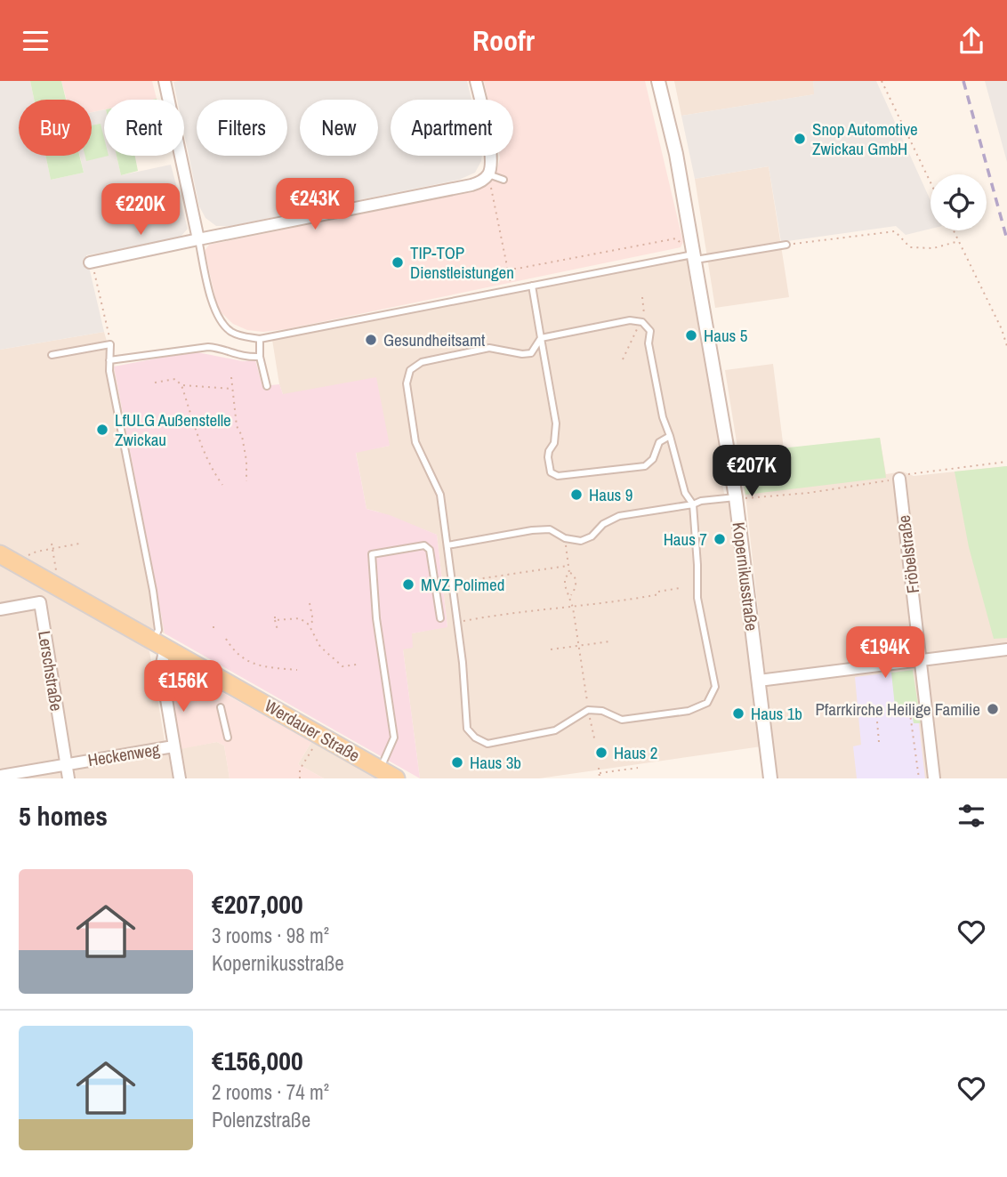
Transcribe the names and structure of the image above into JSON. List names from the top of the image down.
{
  "streets": {
    "main road": ["Werdauer Straße"],
    "street": [
      "Fröbelstraße",
      "Kopernikusstraße",
      "Lerschstraße",
      "Heckenweg"
    ]
  },
  "crossings": [
    ["Lerschstraße", "Heckenweg"]
  ],
  "places": [
    "Snop Automotive Zwickau GmbH",
    "TIP-TOP Dienstleistungen",
    "Haus 5",
    "Gesundheitsamt",
    "LfULG Außenstelle Zwickau",
    "Haus 9",
    "Haus 7",
    "MVZ Polimed",
    "Pfarrkirche Heilige Familie",
    "Haus 1b",
    "Haus 2",
    "Haus 3b"
  ],
  "page": {
    "header": "Roofr",
    "chip": [
      "Buy",
      "Rent",
      "Filters",
      "New",
      "Apartment"
    ],
    "price": [
      "€243K",
      "€220K",
      "€207K",
      "€194K",
      "€156K"
    ],
    "heading": "5 homes",
    "list": [
      {
        "name": "€207,000",
        "note": "3 rooms · 98 m² · Kopernikusstraße"
      },
      {
        "name": "€156,000",
        "note": "2 rooms · 74 m² · Polenzstraße"
      }
    ]
  }
}
